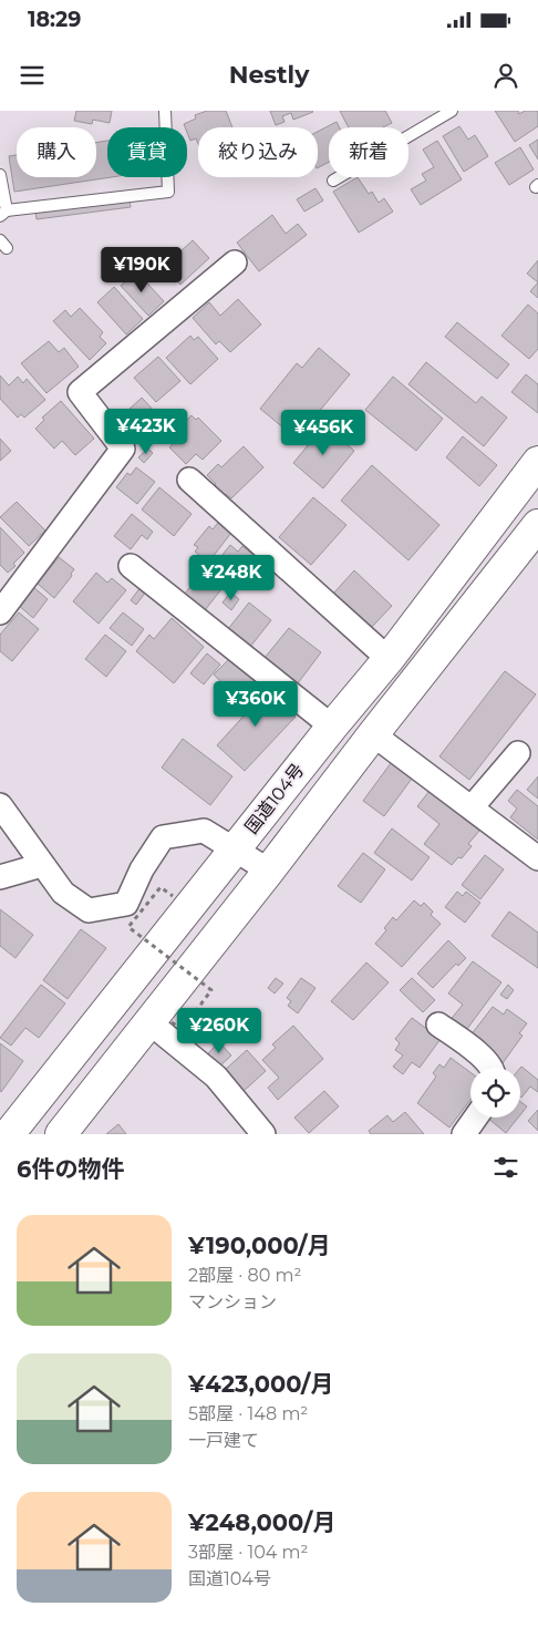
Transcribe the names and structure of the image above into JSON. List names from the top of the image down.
{
  "streets": {
    "highway": ["国道104号"]
  },
  "page": {
    "status": "18:29",
    "header": "Nestly",
    "chip": [
      "購入",
      "賃貸",
      "絞り込み",
      "新着"
    ],
    "price": [
      "¥190K",
      "¥423K",
      "¥456K",
      "¥248K",
      "¥360K",
      "¥260K"
    ],
    "heading": "6件の物件",
    "list": [
      {
        "name": "¥190,000/月",
        "note": "2部屋 · 80 m² · マンション"
      },
      {
        "name": "¥423,000/月",
        "note": "5部屋 · 148 m² · 一戸建て"
      },
      {
        "name": "¥248,000/月",
        "note": "3部屋 · 104 m² · 国道104号"
      }
    ]
  }
}
